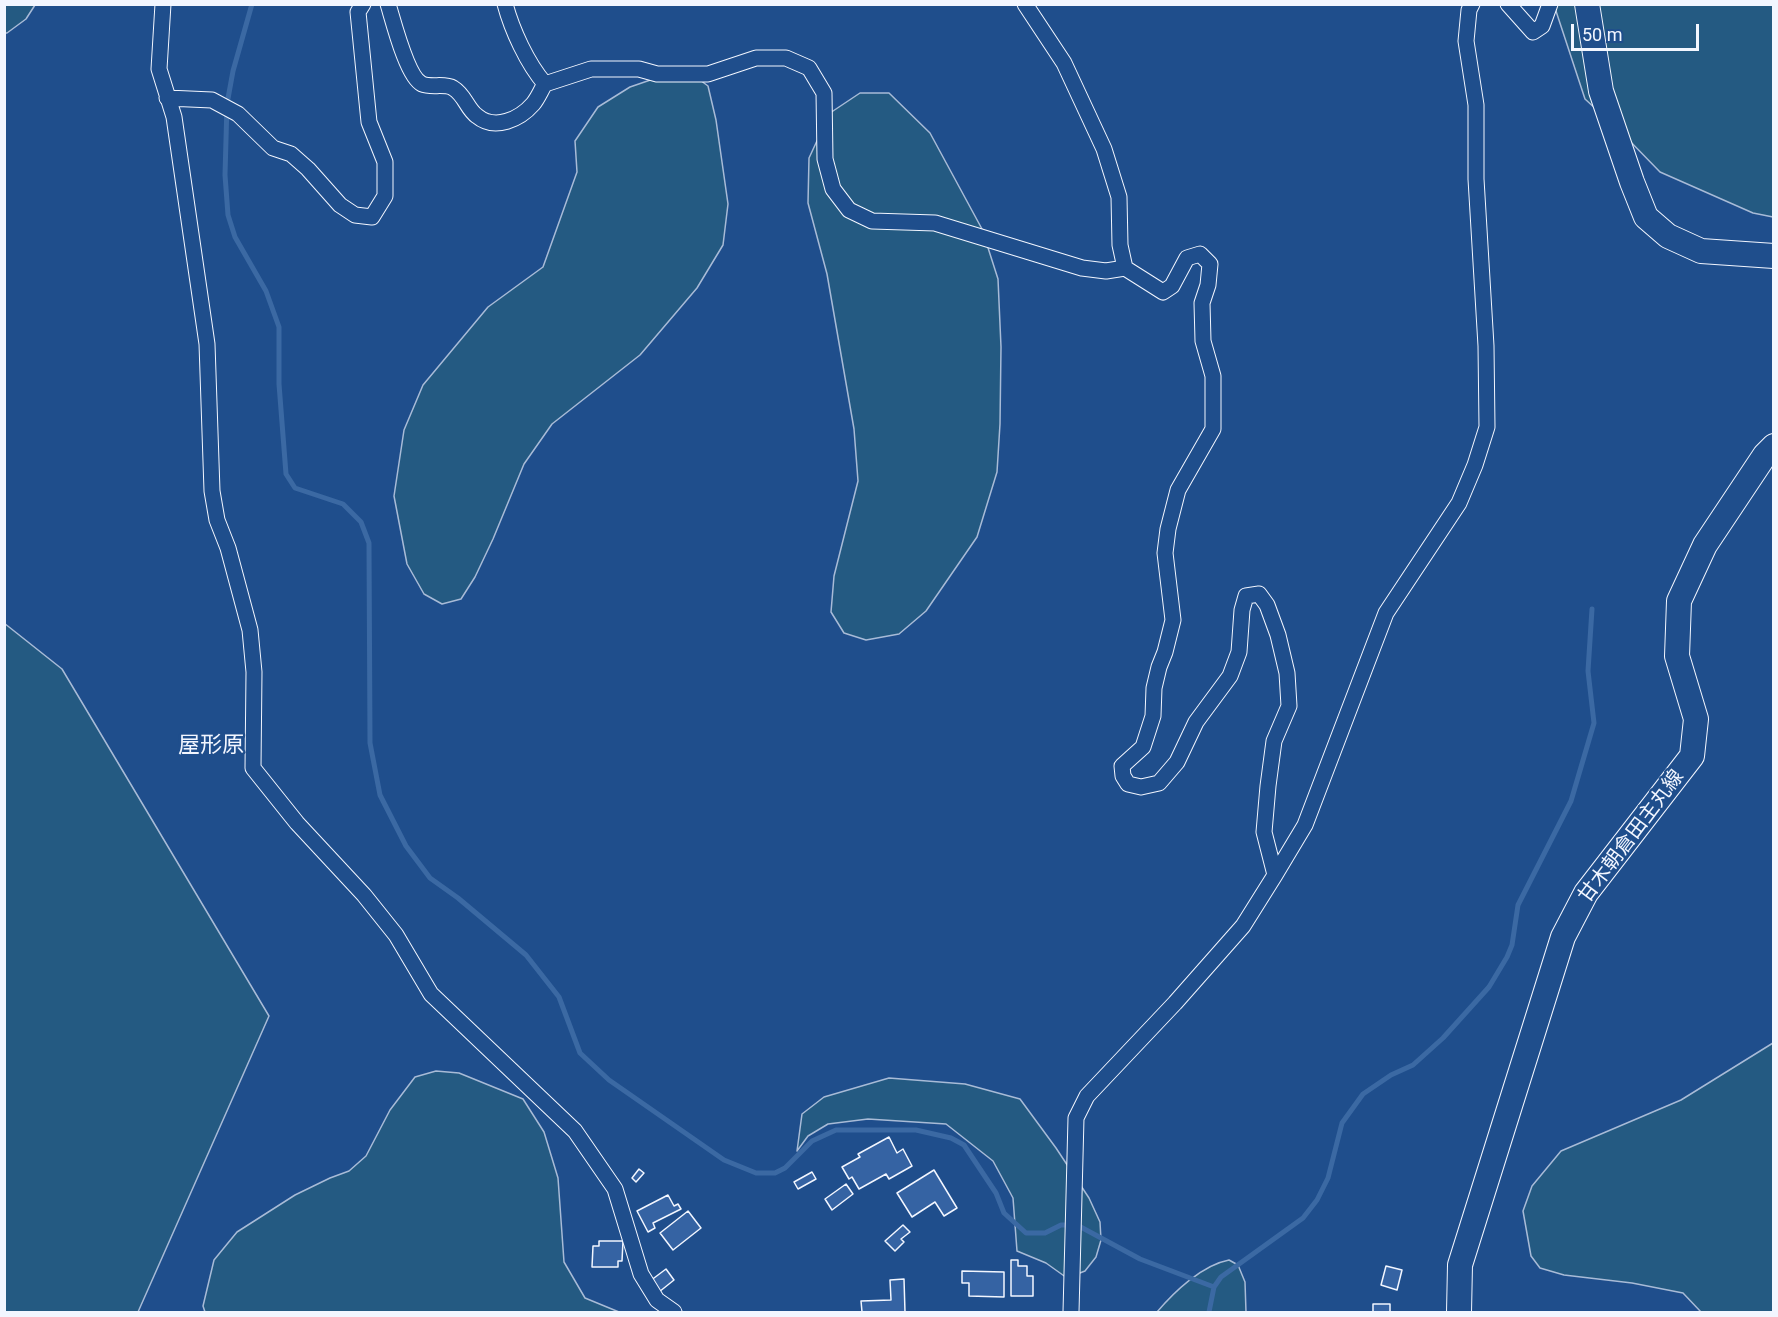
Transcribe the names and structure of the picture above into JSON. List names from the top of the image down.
{
  "streets": {
    "main road": ["甘木朝倉田主丸線"]
  },
  "districts": ["屋形原"],
  "scale_bar": "50 m"
}
